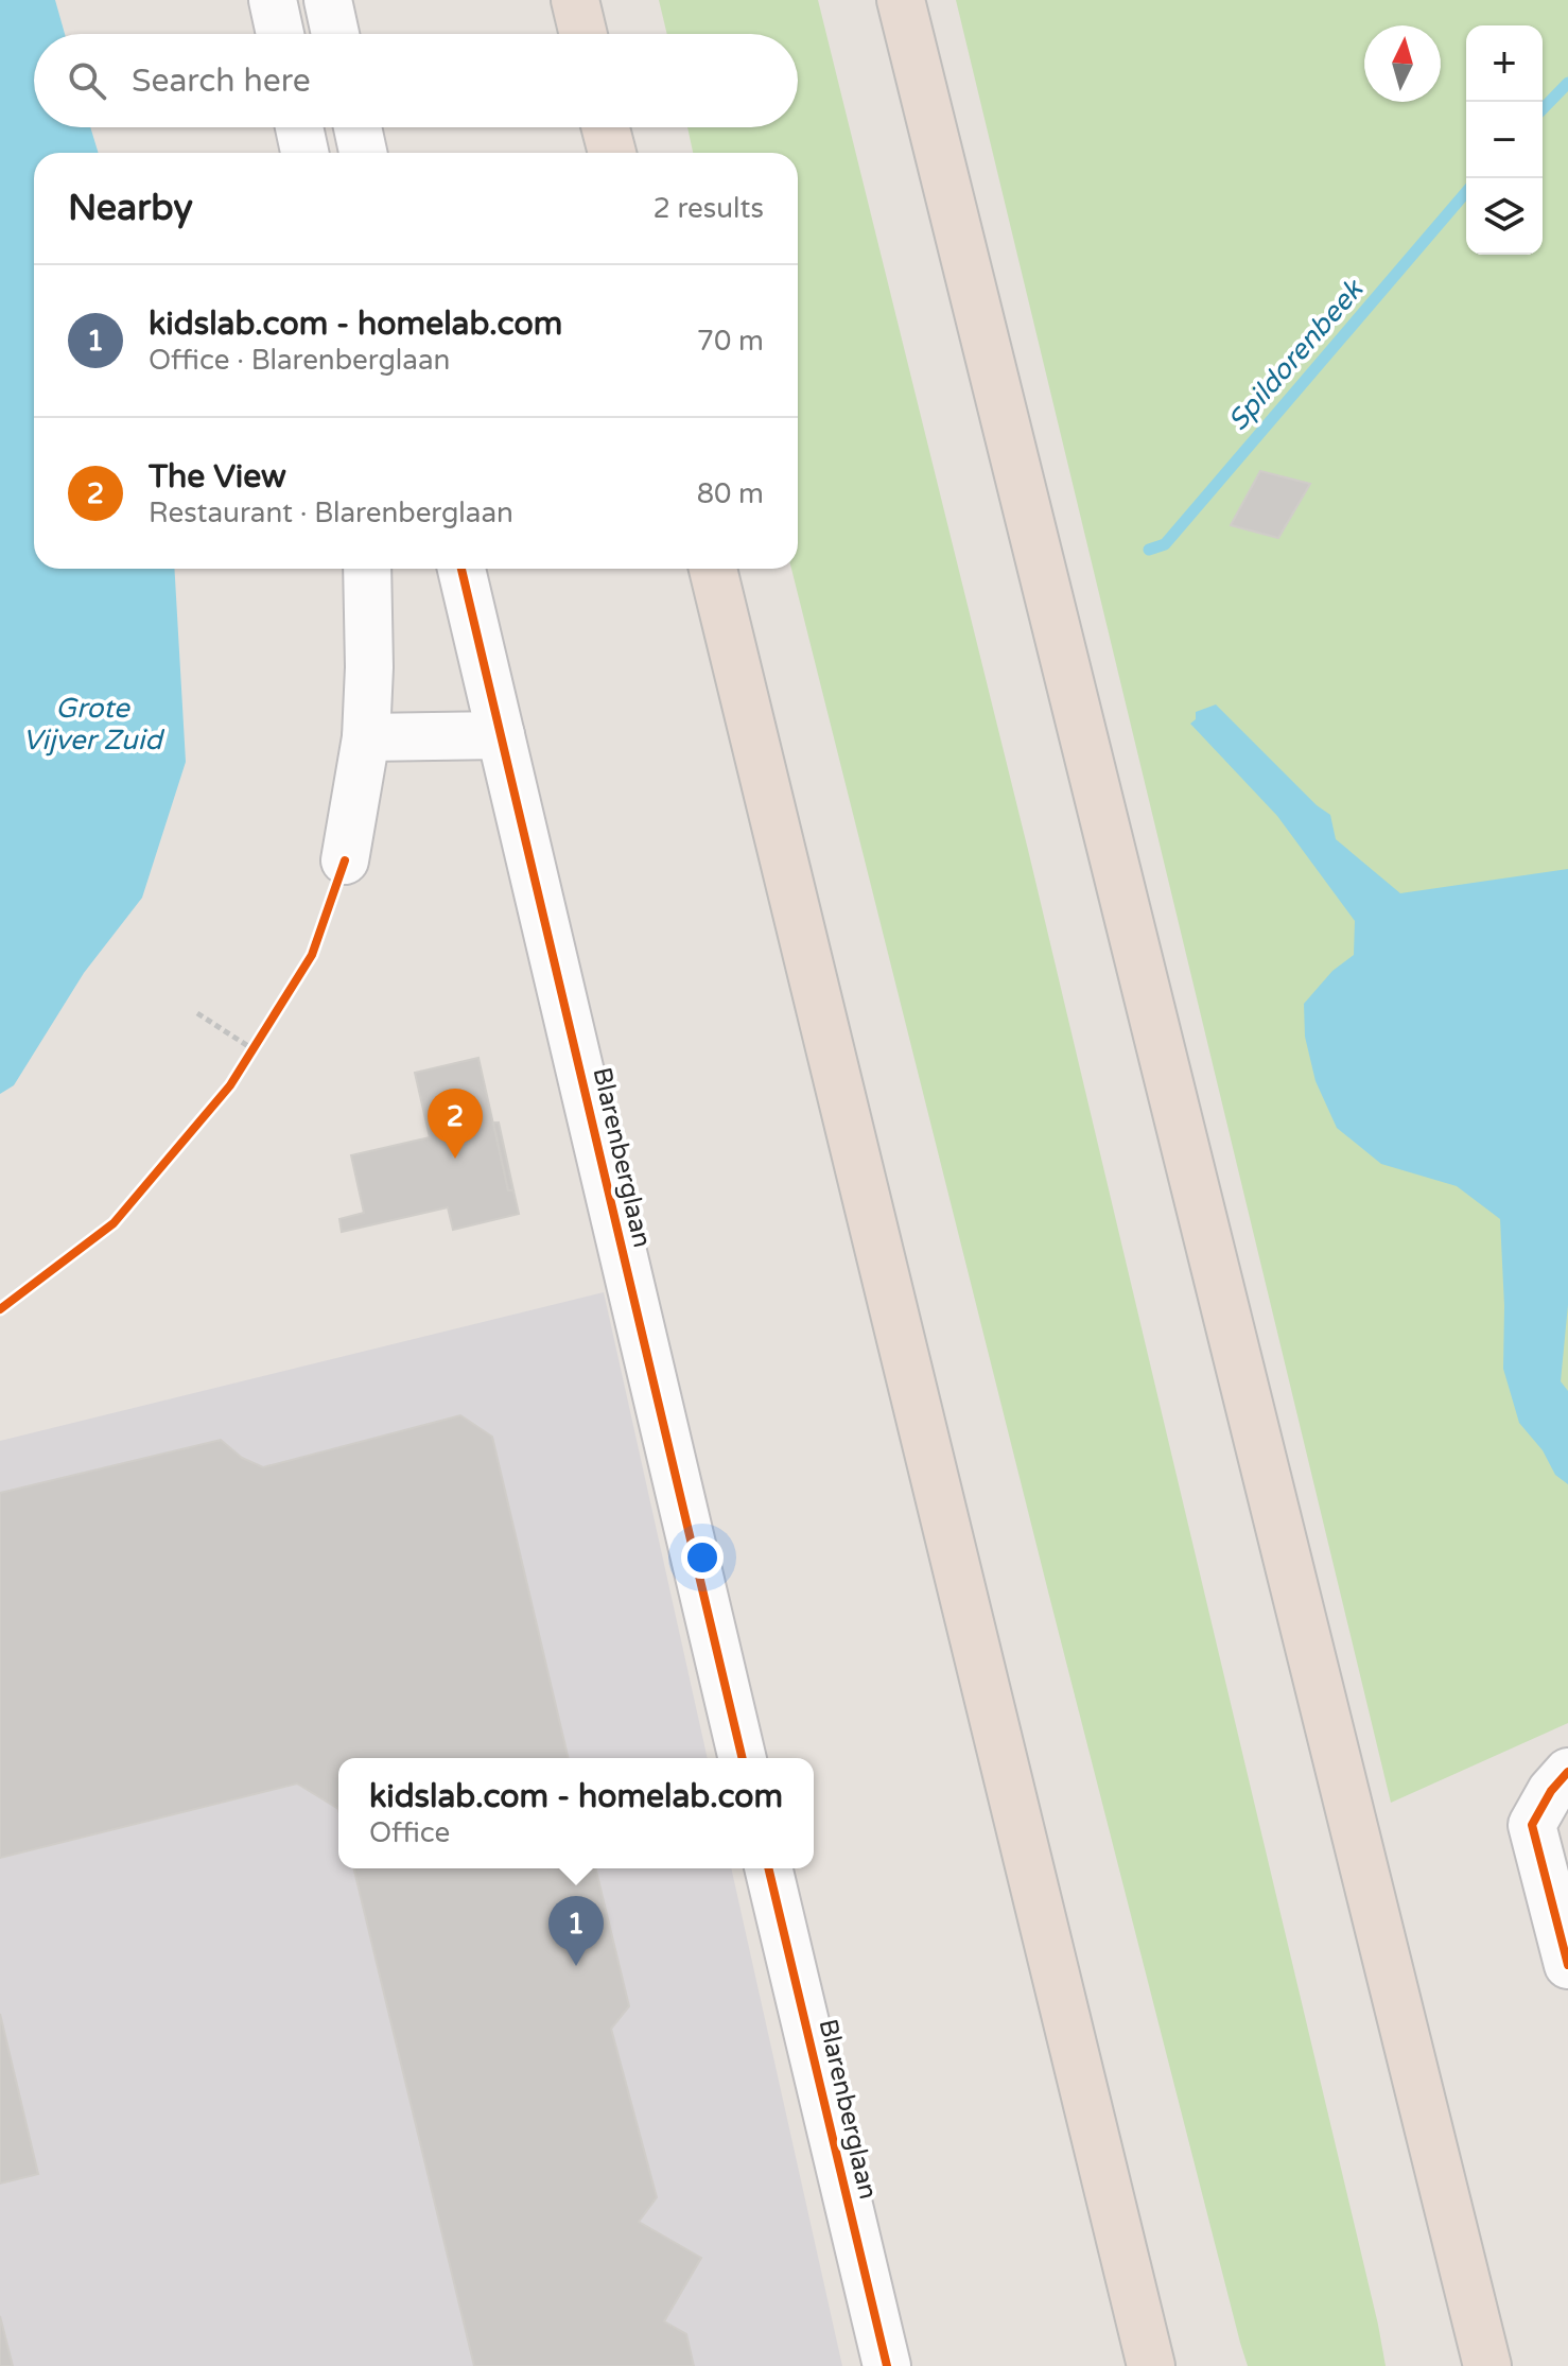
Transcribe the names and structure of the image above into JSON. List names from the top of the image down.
{
  "streets": {
    "street": ["Blarenberglaan"]
  },
  "water": ["Spildorenbeek", "Grote Vijver Zuid"],
  "north": "top",
  "page": {
    "map_buttons": ["+", "−"],
    "search": "Search here",
    "heading": ["Nearby", "2 results"],
    "list": [
      {
        "mark": "1",
        "name": "kidslab.com - homelab.com",
        "note": "Office · Blarenberglaan",
        "value": "70 m"
      },
      {
        "mark": "2",
        "name": "The View",
        "note": "Restaurant · Blarenberglaan",
        "value": "80 m"
      }
    ],
    "pins": ["2", "1"],
    "popup": ["kidslab.com - homelab.com", "Office"]
  }
}
